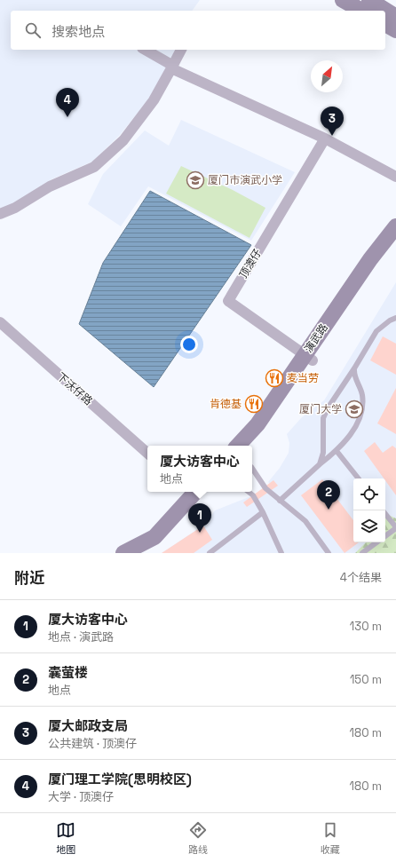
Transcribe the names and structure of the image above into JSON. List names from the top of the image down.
{
  "streets": {
    "main road": ["演武路"],
    "street": ["顶澳仔", "下沃仔路"]
  },
  "crossings": [
    ["顶澳仔", "演武路"]
  ],
  "places": {
    "school or university": ["厦门市演武小学", "厦门大学"],
    "restaurant": ["麦当劳", "肯德基"]
  },
  "north": "top right",
  "page": {
    "search": "搜索地点",
    "pins": [
      "4",
      "3",
      "2",
      "1"
    ],
    "popup": ["厦大访客中心", "地点"],
    "heading": ["附近", "4个结果"],
    "list": [
      {
        "mark": "1",
        "name": "厦大访客中心",
        "note": "地点 · 演武路",
        "value": "130 m"
      },
      {
        "mark": "2",
        "name": "囊萤楼",
        "note": "地点",
        "value": "150 m"
      },
      {
        "mark": "3",
        "name": "厦大邮政支局",
        "note": "公共建筑 · 顶澳仔",
        "value": "180 m"
      },
      {
        "mark": "4",
        "name": "厦门理工学院(思明校区)",
        "note": "大学 · 顶澳仔",
        "value": "180 m"
      }
    ],
    "nav": ["地图", "路线", "收藏"]
  }
}
